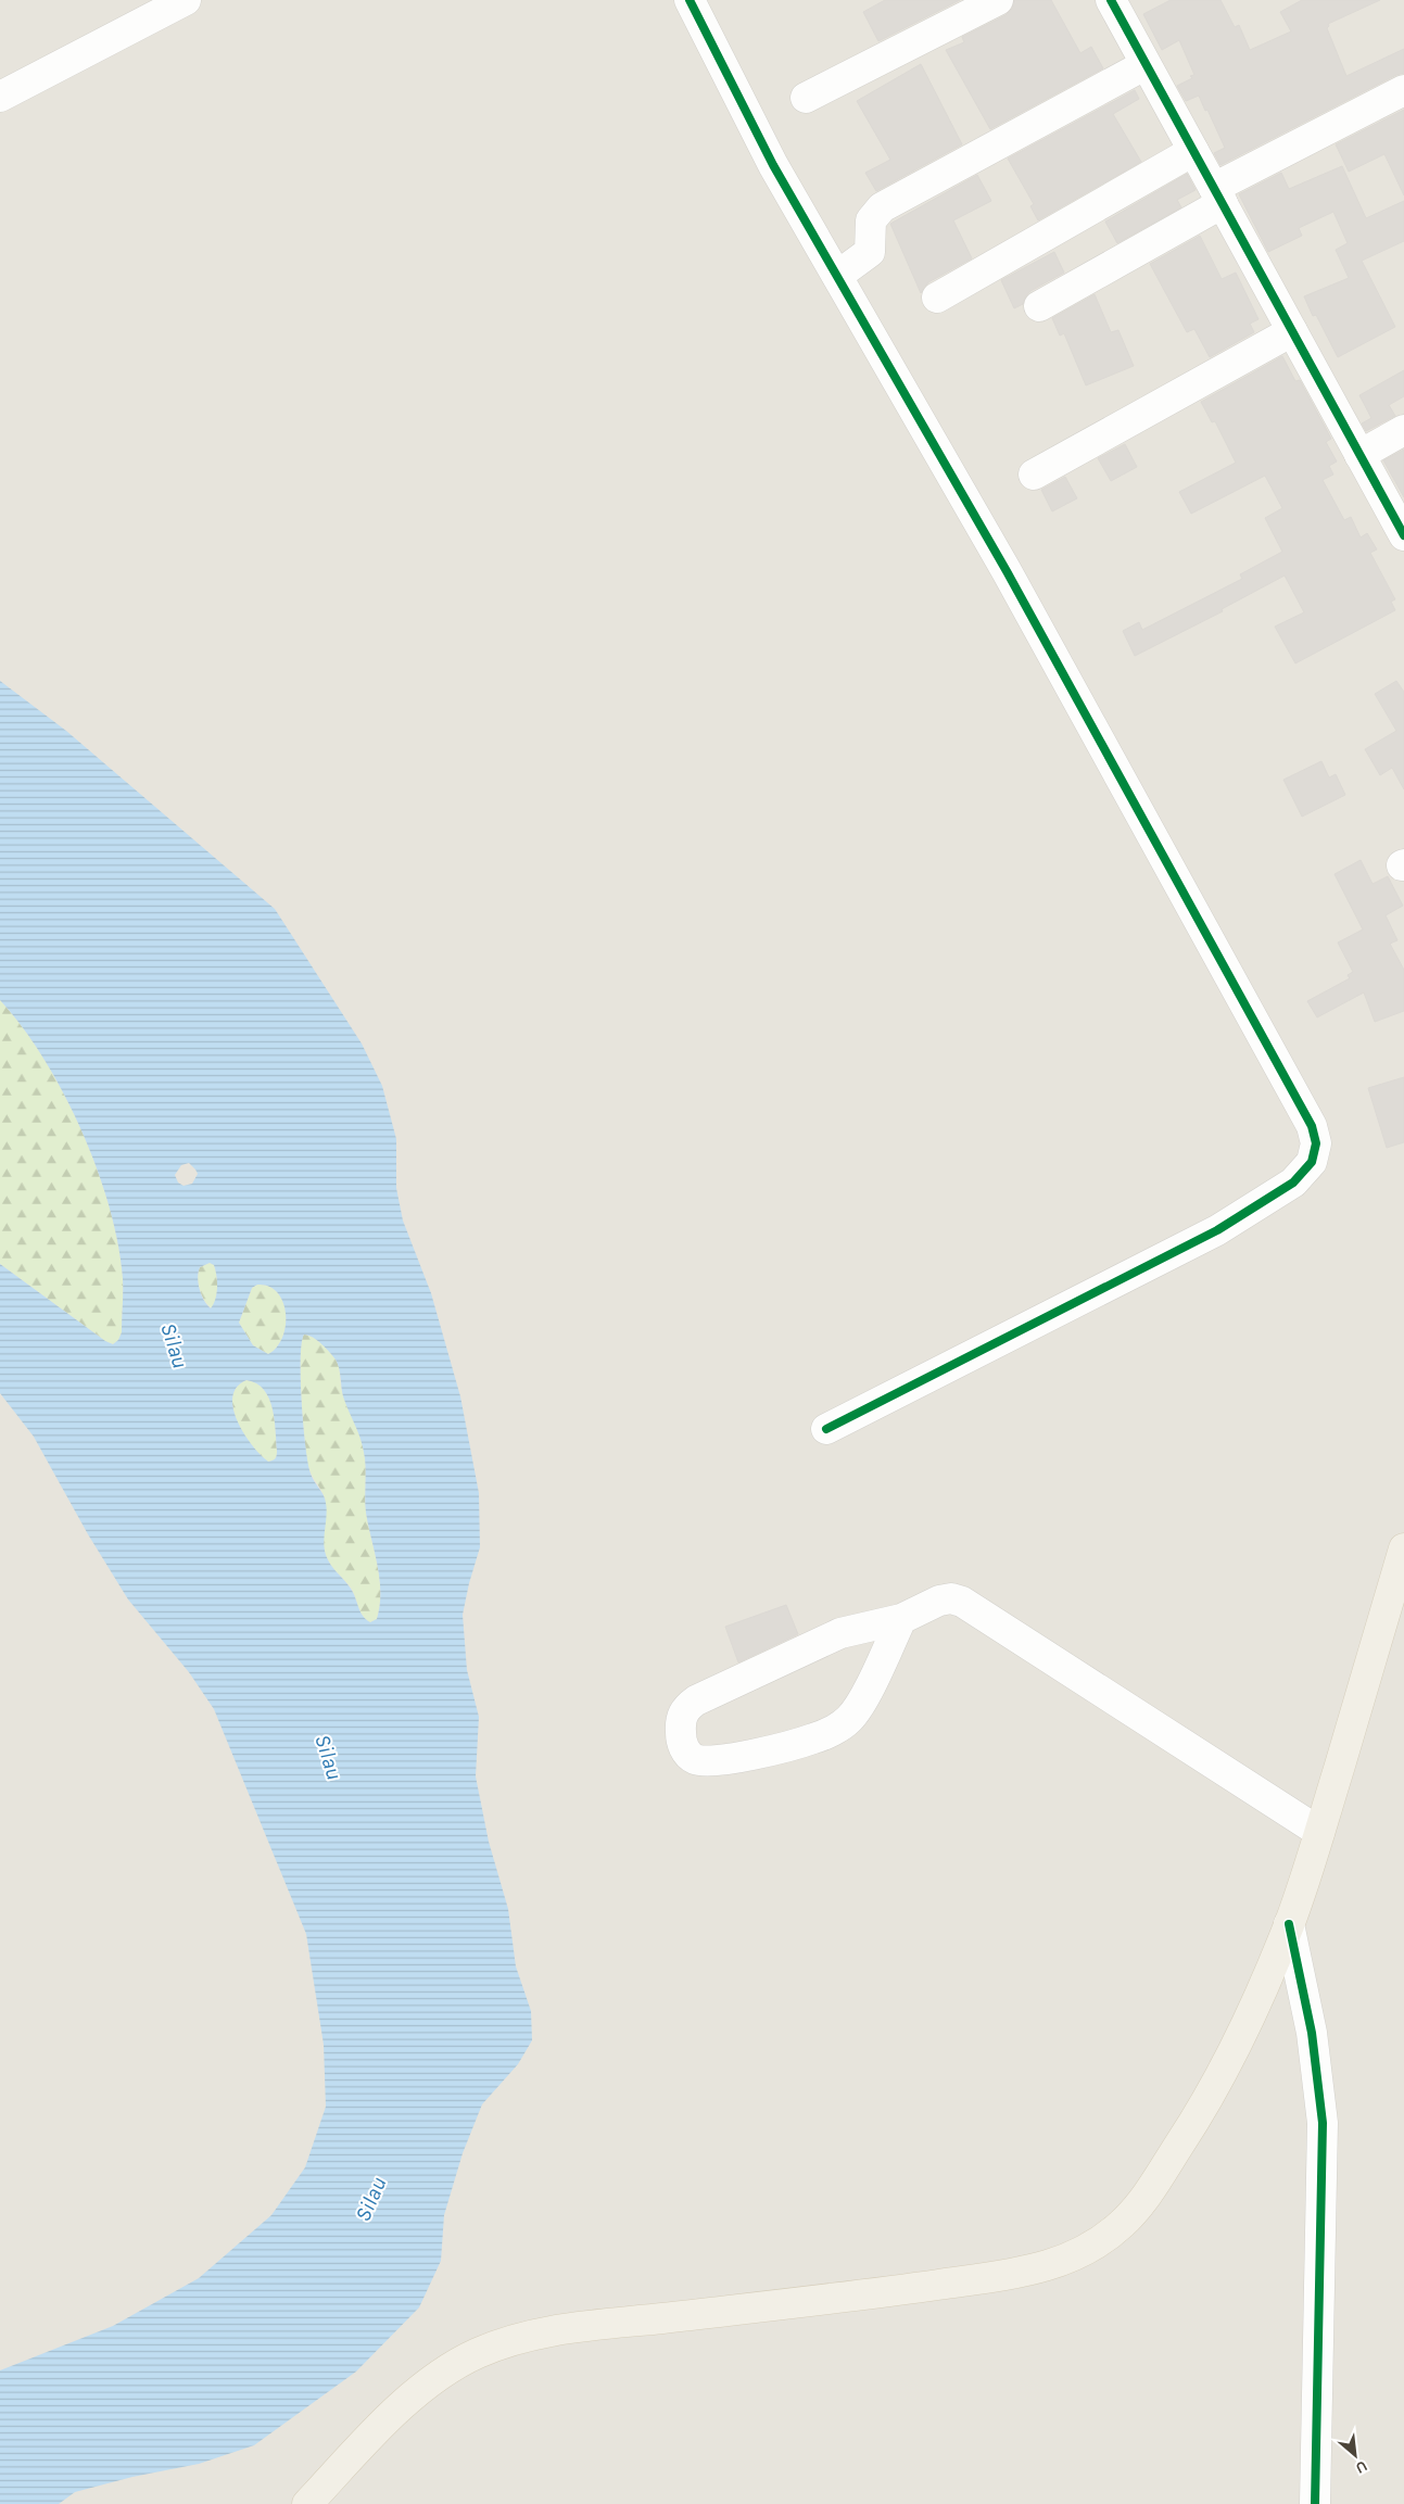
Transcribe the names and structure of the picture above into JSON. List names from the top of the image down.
{
  "water": ["Silau"],
  "north": "bottom right"
}
